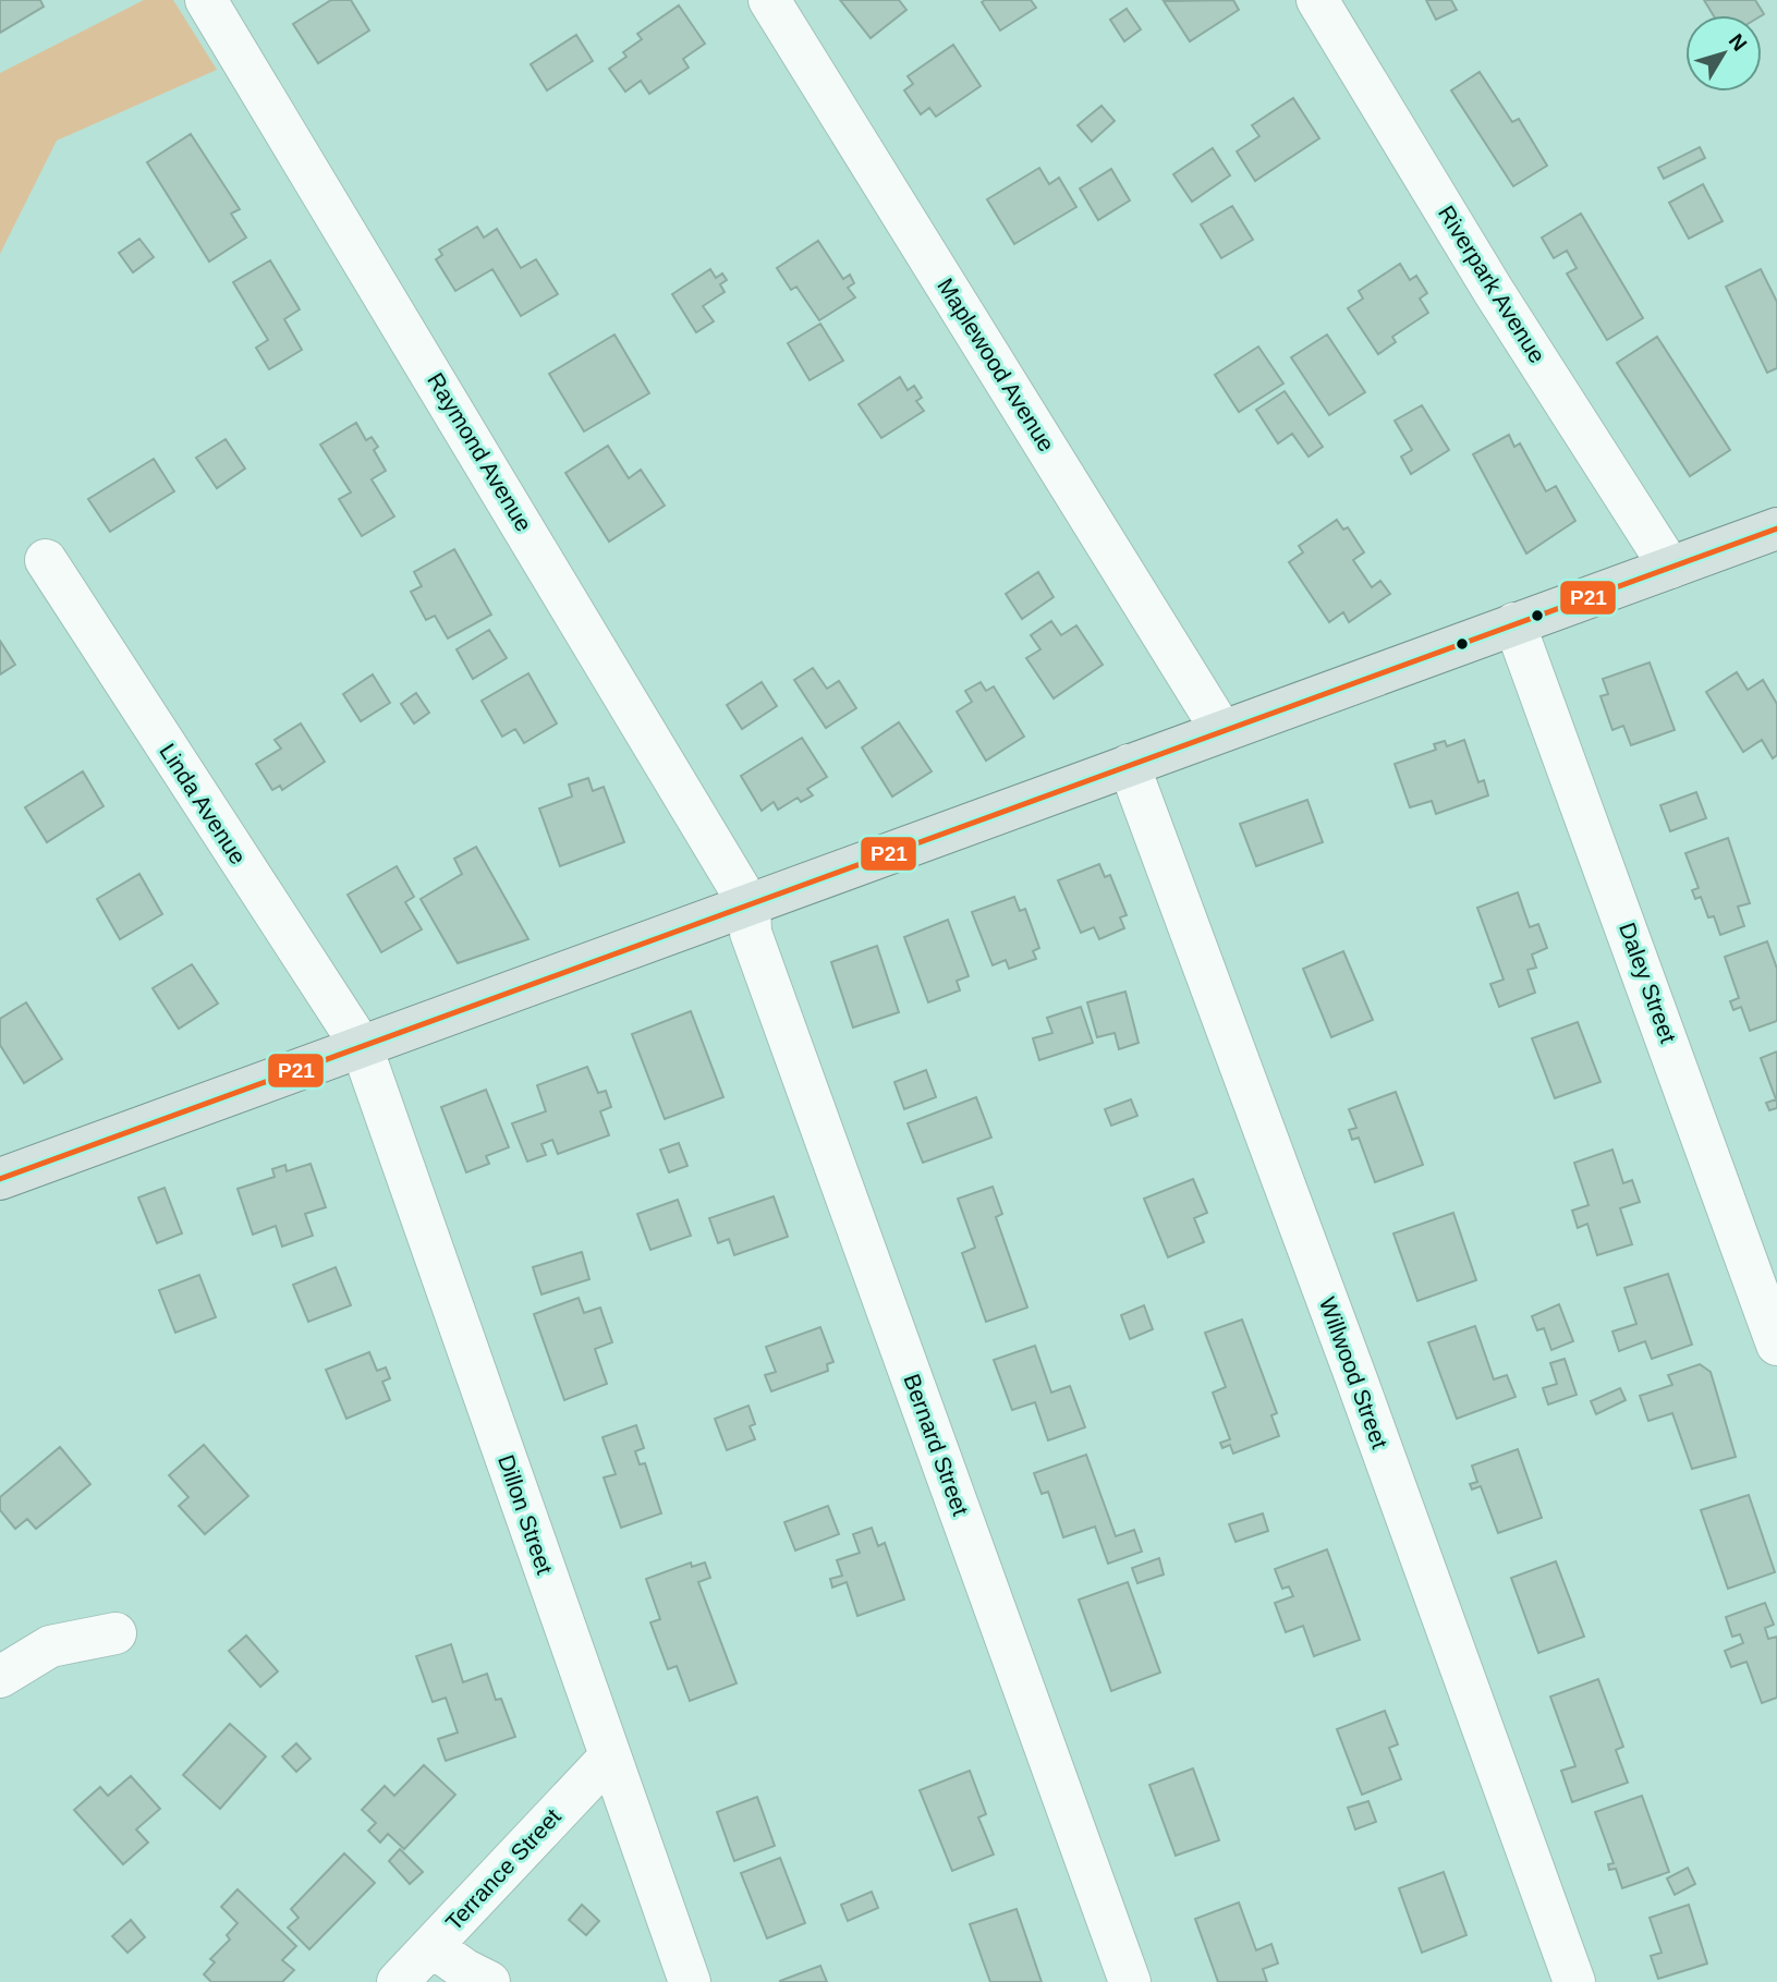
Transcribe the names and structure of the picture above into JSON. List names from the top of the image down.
{
  "streets": {
    "street": [
      "Riverpark Avenue",
      "Maplewood Avenue",
      "Raymond Avenue",
      "Linda Avenue",
      "Daley Street",
      "Willwood Street",
      "Bernard Street",
      "Dillon Street",
      "Terrance Street"
    ]
  },
  "crossings": [
    ["Raymond Avenue", "Bernard Street"],
    ["Linda Avenue", "Dillon Street"],
    ["Dillon Street", "Terrance Street"]
  ],
  "lines": ["transit line P21"],
  "north": "top right"
}
